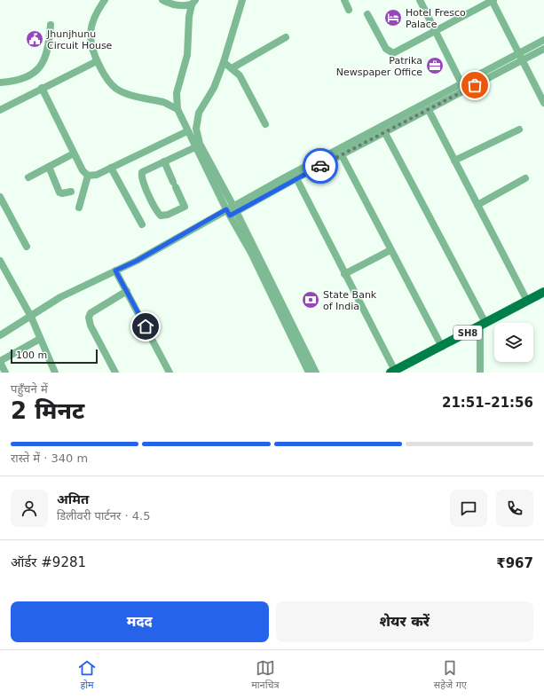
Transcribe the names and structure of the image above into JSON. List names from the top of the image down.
{
  "streets": {
    "main road": ["SH8"]
  },
  "places": {
    "hotel": ["Hotel Fresco Palace"],
    "public building": ["Jhunjhunu Circuit House"],
    "office": ["Patrika Newspaper Office"],
    "bank": ["State Bank of India"]
  },
  "scale_bar": "100 m",
  "page": {
    "scale": "100 m",
    "heading": ["2 मिनट", "पहुँचने में", "21:51–21:56"],
    "panel": [
      "अमित",
      "डिलीवरी पार्टनर · 4.5",
      "ऑर्डर #9281",
      "₹967"
    ],
    "bar": "रास्ते में · 340 m",
    "buttons": ["मदद", "शेयर करें"],
    "tabs": ["होम", "मानचित्र", "सहेजे गए"]
  }
}
